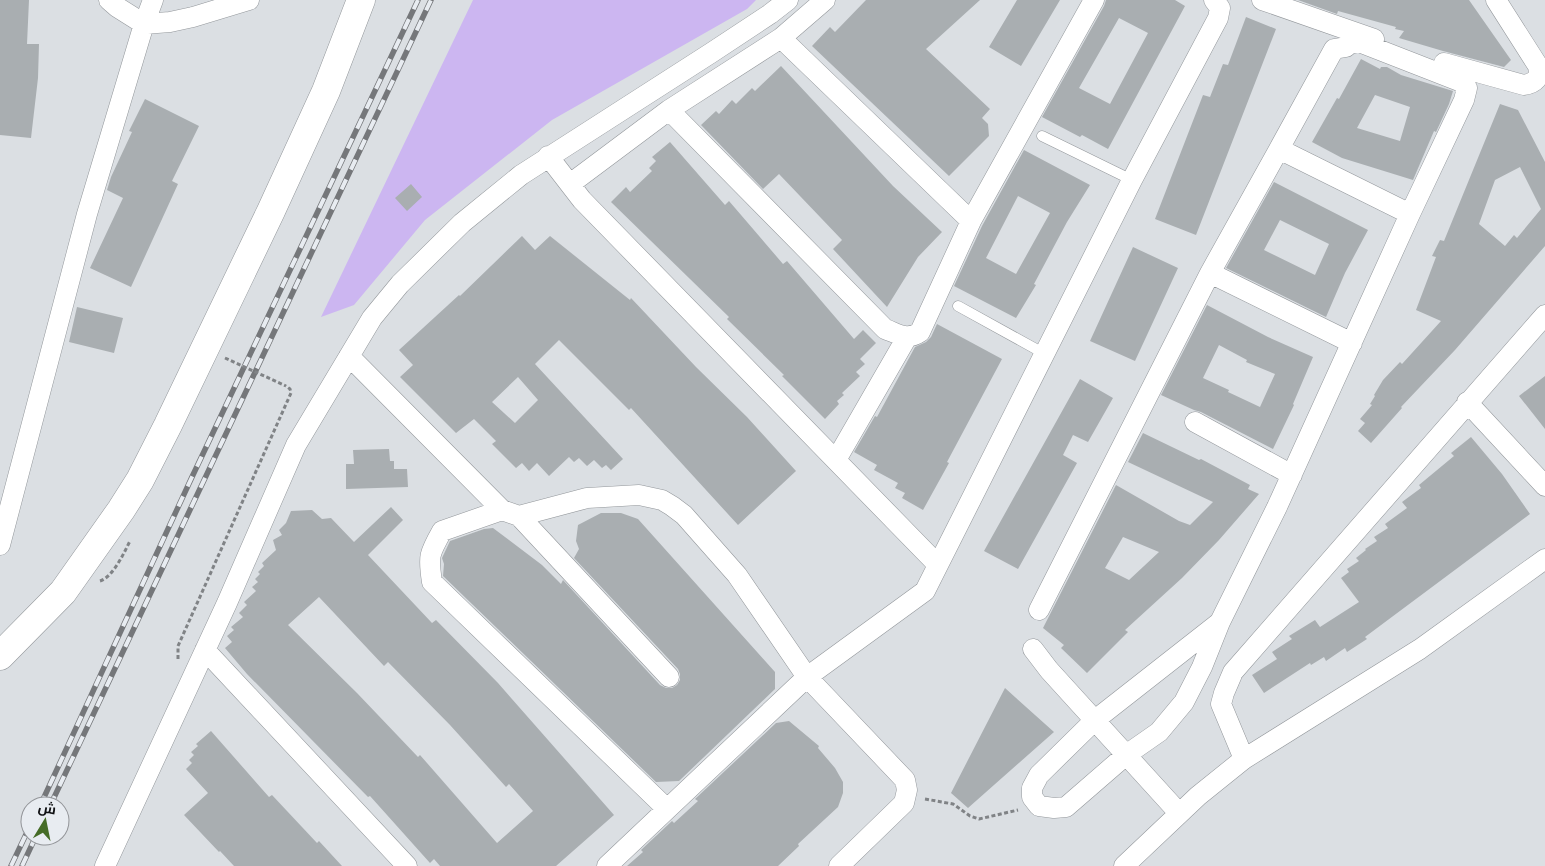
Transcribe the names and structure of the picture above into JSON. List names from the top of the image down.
{
  "north": "top"
}
